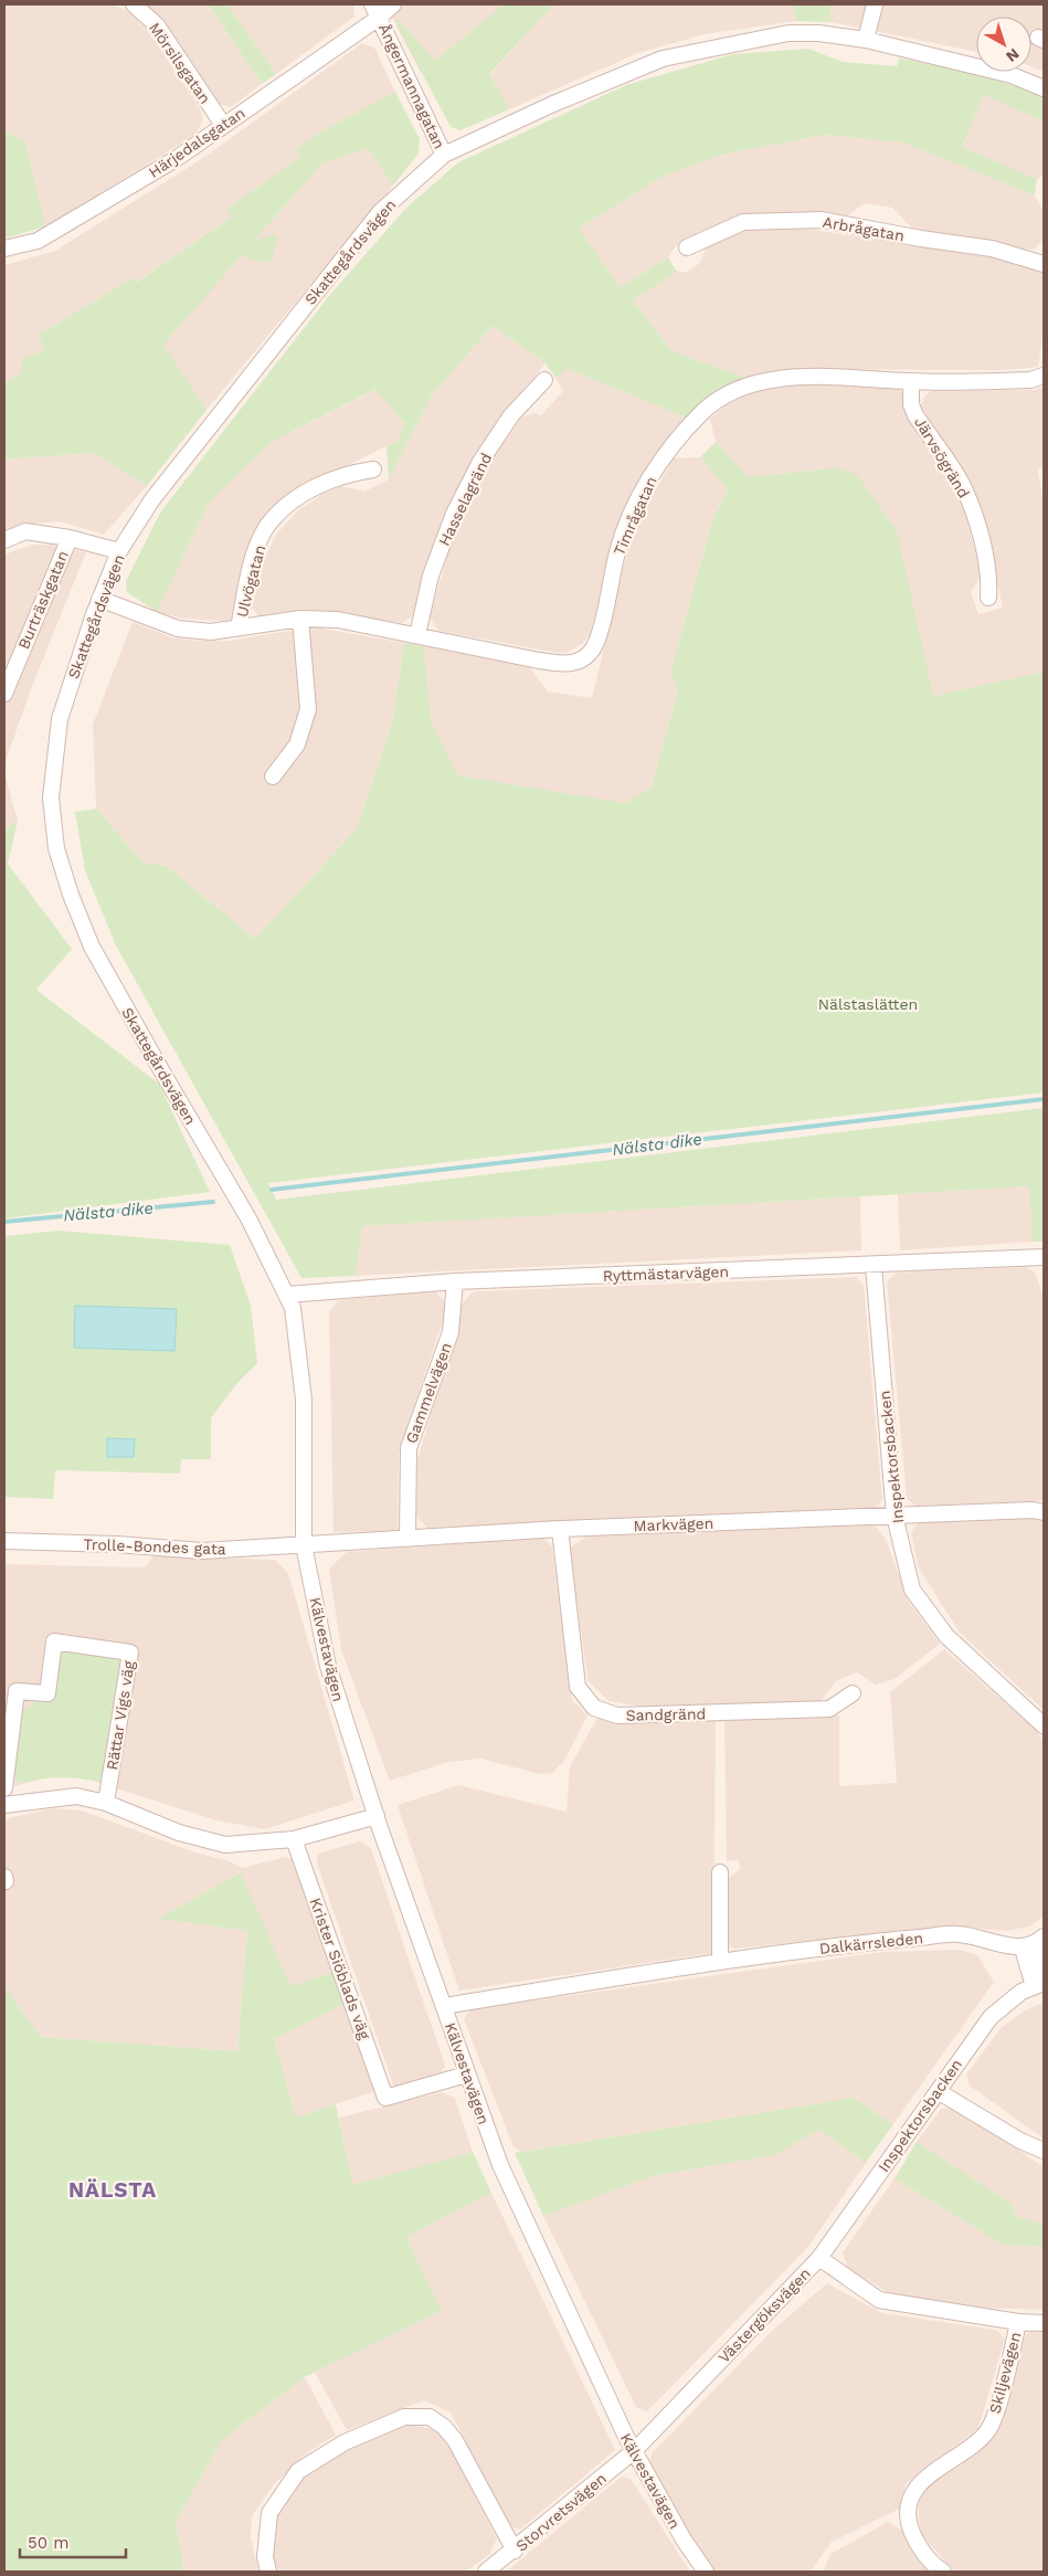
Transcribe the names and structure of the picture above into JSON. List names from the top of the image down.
{
  "streets": {
    "street": [
      "Mörsilsgatan",
      "Ångermannagatan",
      "Härjedalsgatan",
      "Arbrågatan",
      "Skattegårdsvägen",
      "Järvsögränd",
      "Hasselagränd",
      "Timrågatan",
      "Ulvögatan",
      "Burträskgatan",
      "Ryttmästarvägen",
      "Gammelvägen",
      "Inspektorsbacken",
      "Markvägen",
      "Trolle-Bondes gata",
      "Kälvestavägen",
      "Sandgränd",
      "Rättar Vigs väg",
      "Dalkärrsleden",
      "Krister Siöblads väg",
      "Västergöksvägen",
      "Skiljevägen",
      "Storvretsvägen"
    ]
  },
  "crossings": [
    ["Mörsilsgatan", "Härjedalsgatan"],
    ["Ångermannagatan", "Härjedalsgatan"],
    ["Ångermannagatan", "Skattegårdsvägen"],
    ["Skattegårdsvägen", "Timrågatan"],
    ["Skattegårdsvägen", "Burträskgatan"],
    ["Skattegårdsvägen", "Ryttmästarvägen"],
    ["Skattegårdsvägen", "Markvägen"],
    ["Skattegårdsvägen", "Trolle-Bondes gata"],
    ["Skattegårdsvägen", "Kälvestavägen"],
    ["Järvsögränd", "Timrågatan"],
    ["Hasselagränd", "Timrågatan"],
    ["Timrågatan", "Ulvögatan"],
    ["Ryttmästarvägen", "Gammelvägen"],
    ["Ryttmästarvägen", "Inspektorsbacken"],
    ["Gammelvägen", "Markvägen"],
    ["Inspektorsbacken", "Markvägen"],
    ["Inspektorsbacken", "Dalkärrsleden"],
    ["Inspektorsbacken", "Västergöksvägen"],
    ["Markvägen", "Trolle-Bondes gata"],
    ["Markvägen", "Kälvestavägen"],
    ["Markvägen", "Sandgränd"],
    ["Trolle-Bondes gata", "Kälvestavägen"],
    ["Kälvestavägen", "Dalkärrsleden"],
    ["Kälvestavägen", "Krister Siöblads väg"],
    ["Kälvestavägen", "Västergöksvägen"],
    ["Kälvestavägen", "Storvretsvägen"],
    ["Västergöksvägen", "Skiljevägen"],
    ["Västergöksvägen", "Storvretsvägen"]
  ],
  "districts": ["NÄLSTA"],
  "water": ["Nälsta dike"],
  "parks": ["Nälstaslätten"],
  "scale_bar": "50 m",
  "north": "bottom right"
}
